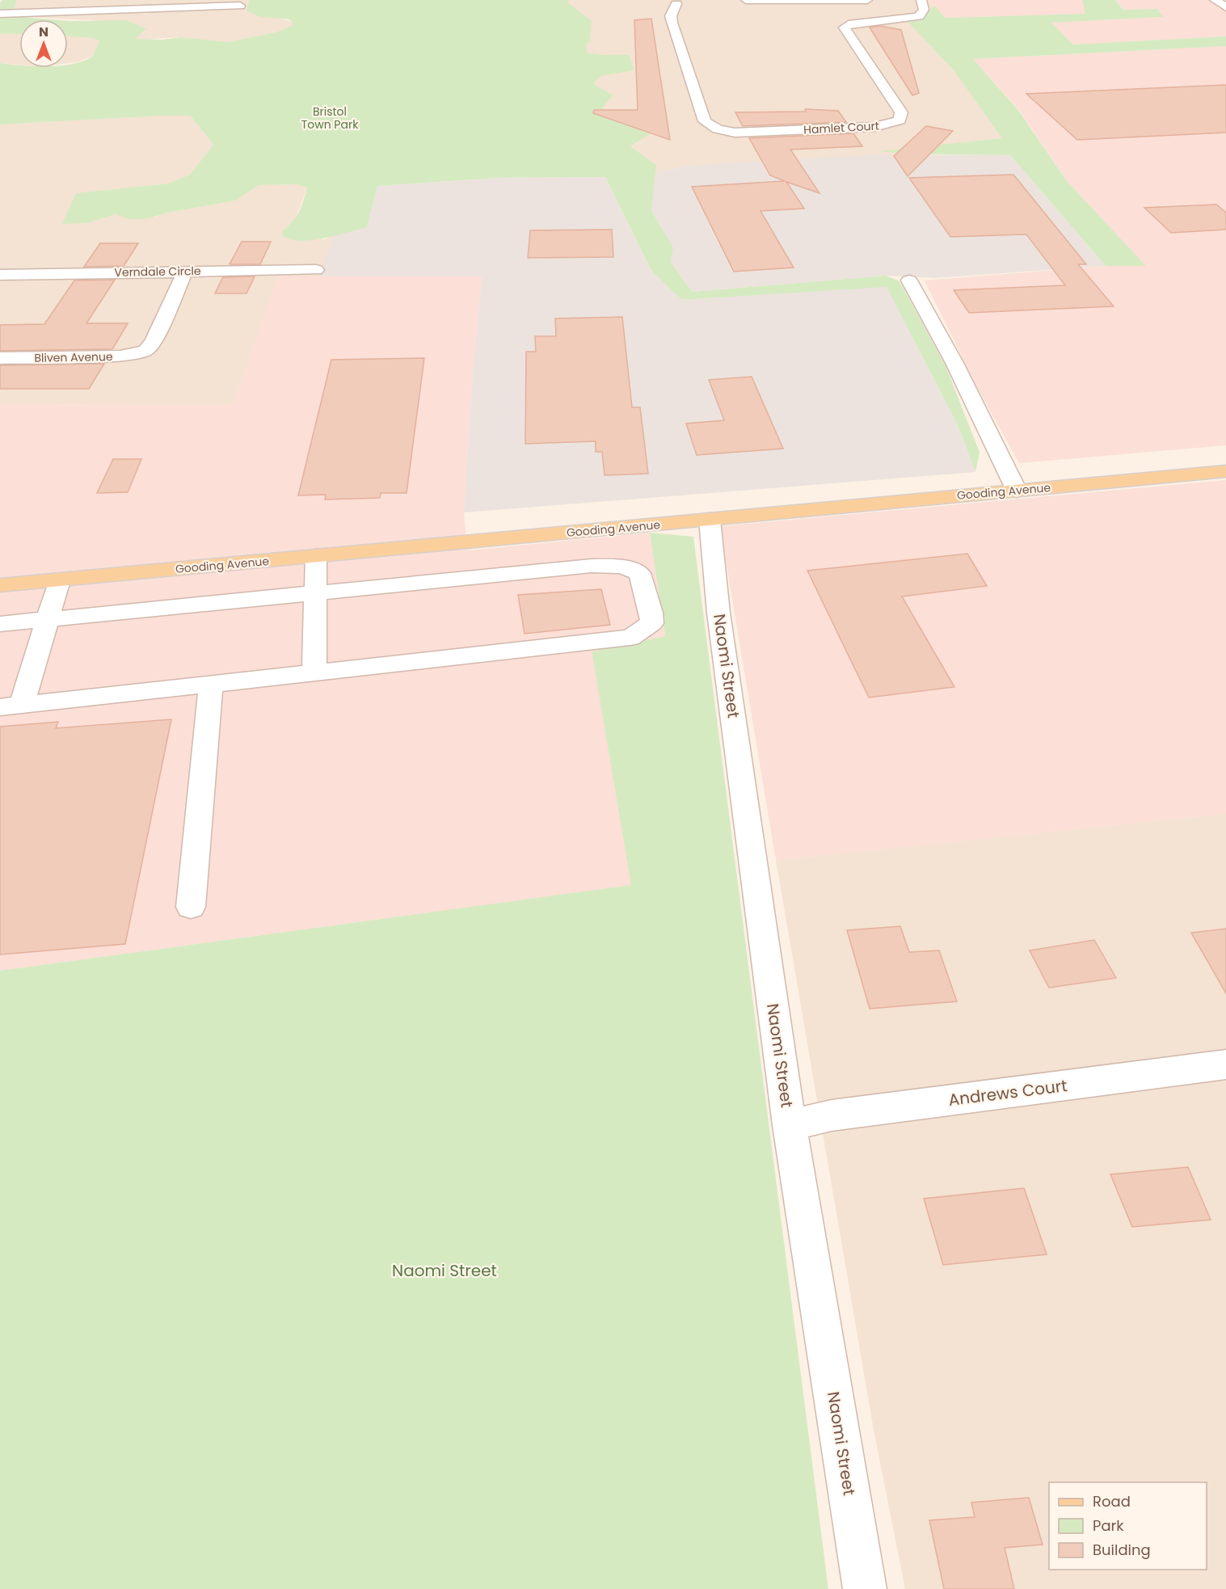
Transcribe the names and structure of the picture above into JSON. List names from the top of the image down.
{
  "streets": {
    "main road": ["Gooding Avenue"],
    "street": [
      "Hamlet Court",
      "Verndale Circle",
      "Bliven Avenue",
      "Naomi Street",
      "Andrews Court"
    ]
  },
  "crossings": [
    ["Verndale Circle", "Bliven Avenue"],
    ["Gooding Avenue", "Naomi Street"],
    ["Naomi Street", "Andrews Court"]
  ],
  "parks": ["Bristol Town Park", "Naomi Street"],
  "legend": ["Road", "Park", "Building"],
  "north": "top"
}
